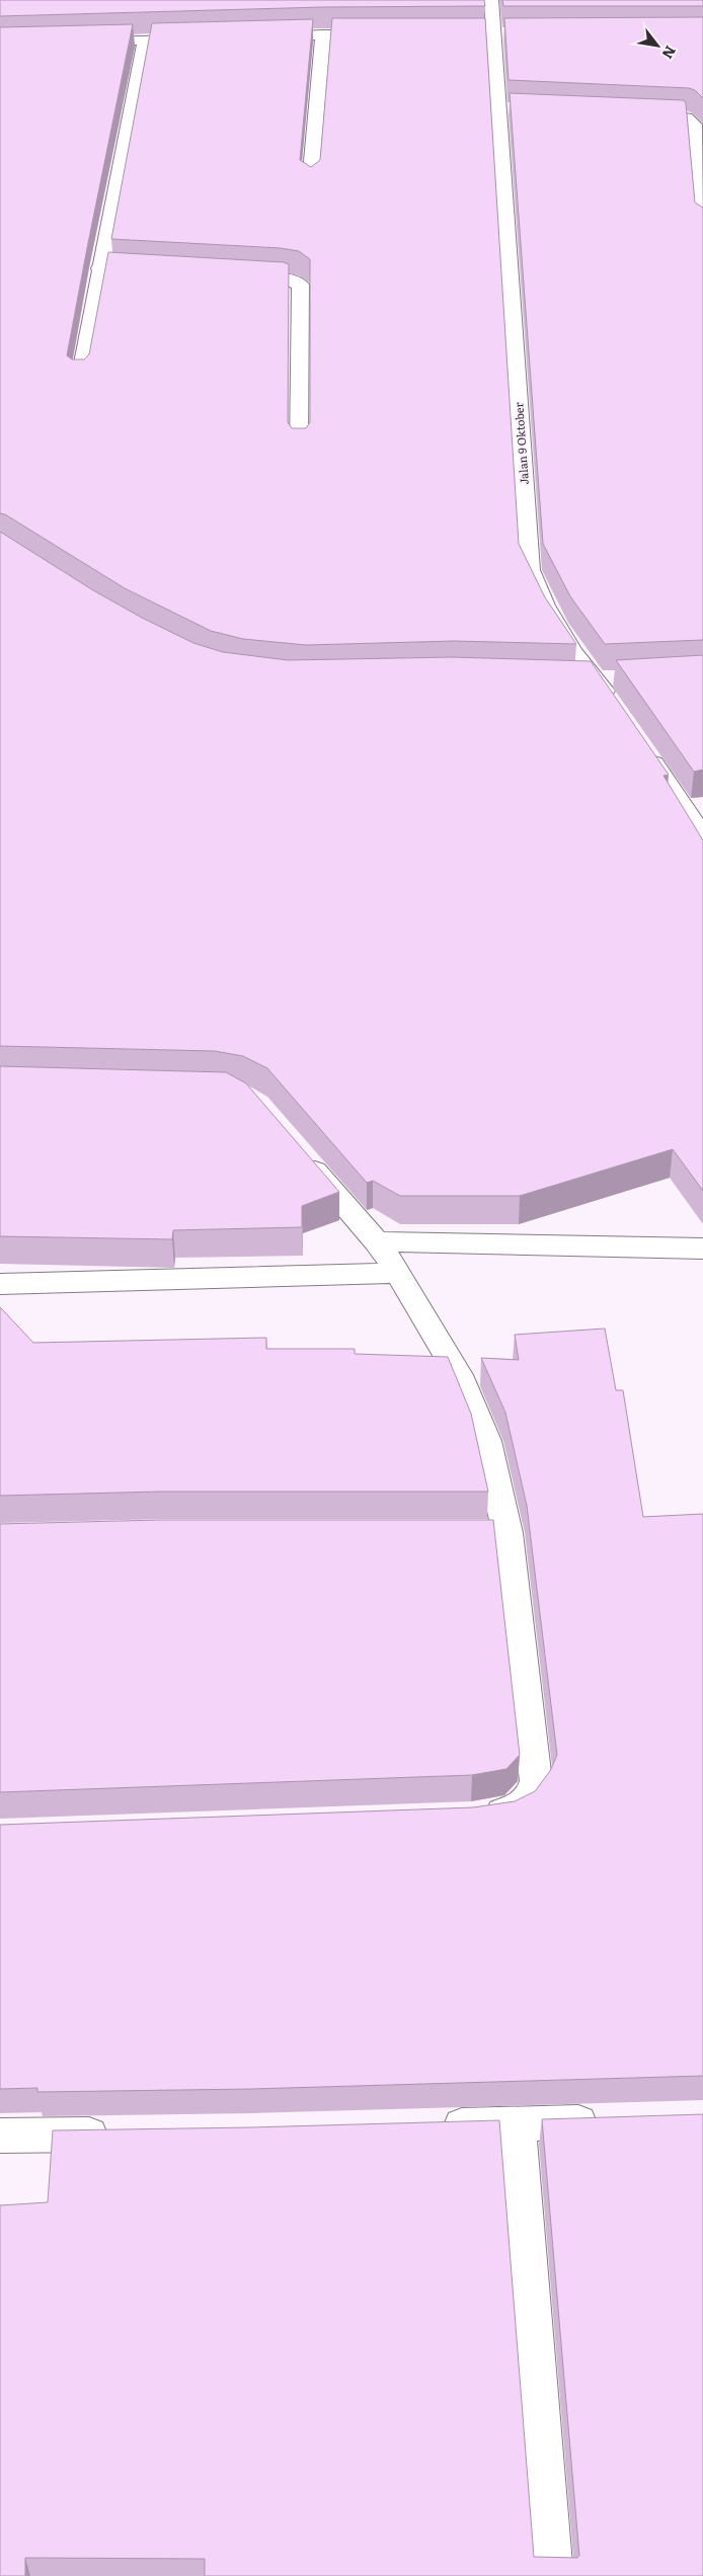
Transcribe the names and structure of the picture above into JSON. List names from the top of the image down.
{
  "streets": {
    "street": ["Jalan 9 Oktober"]
  },
  "north": "bottom right"
}
